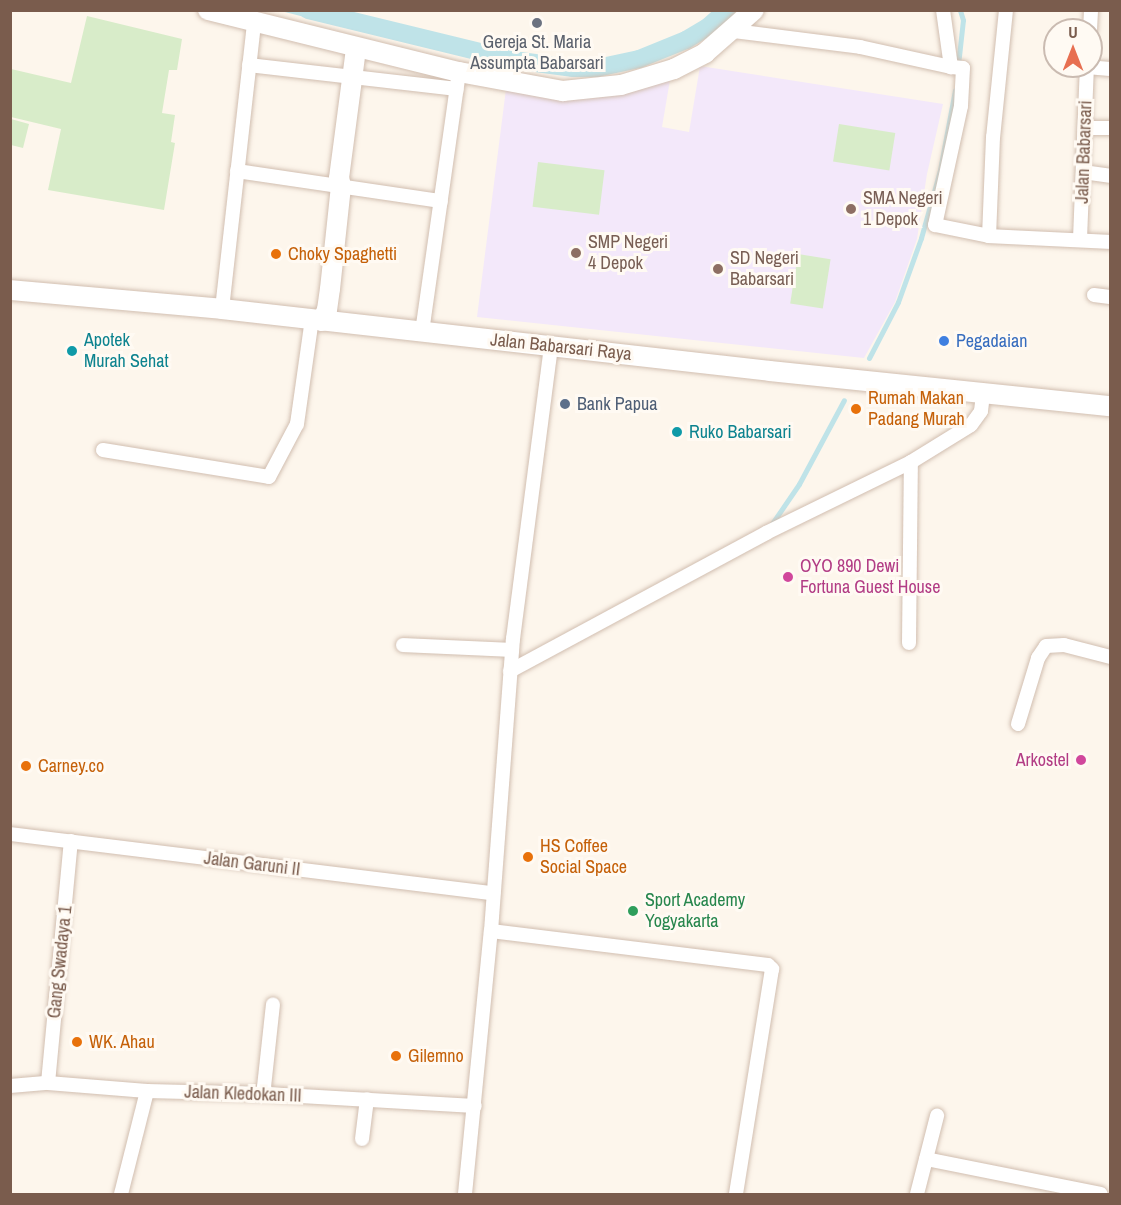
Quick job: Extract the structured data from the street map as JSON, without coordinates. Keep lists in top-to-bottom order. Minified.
{"streets":{"street":["Jalan Babarsari","Jalan Babarsari Raya","Jalan Garuni II","Gang Swadaya 1","Jalan Kledokan III"]},"crossings":[["Jalan Garuni II","Gang Swadaya 1"],["Gang Swadaya 1","Jalan Kledokan III"]],"places":["Gereja St. Maria Assumpta Babarsari","SMA Negeri 1 Depok","SMP Negeri 4 Depok","Choky Spaghetti","SD Negeri Babarsari","Pegadaian","Apotek Murah Sehat","Bank Papua","Rumah Makan Padang Murah","Ruko Babarsari","OYO 890 Dewi Fortuna Guest House","Arkostel","Carney.co","HS Coffee Social Space","Sport Academy Yogyakarta","WK. Ahau","Gilemno"],"north":"top"}
